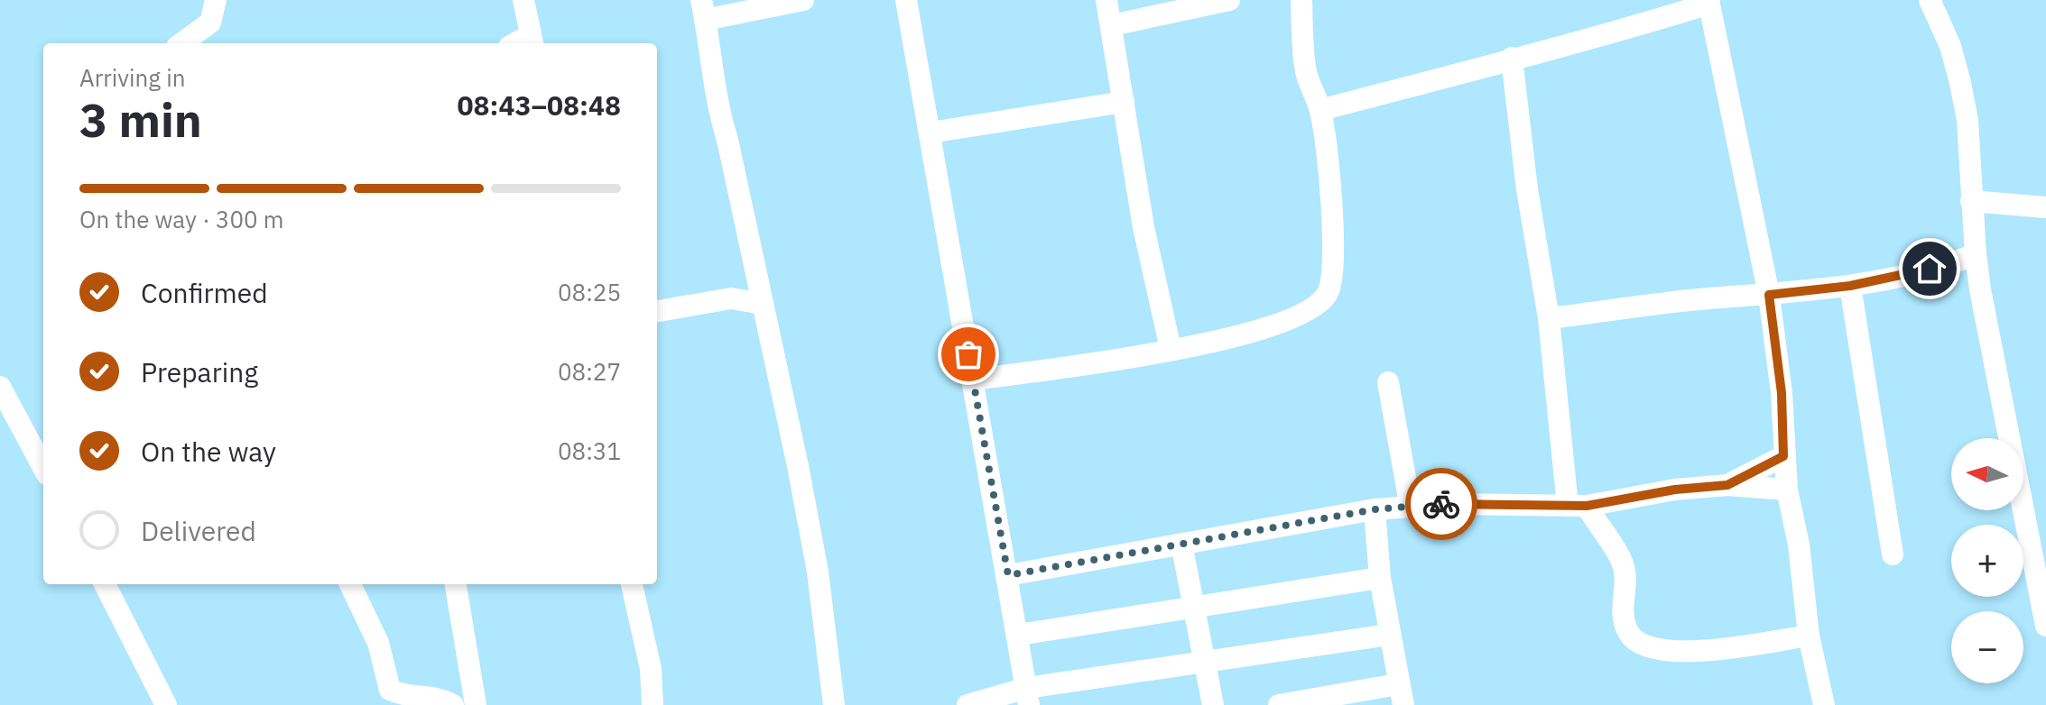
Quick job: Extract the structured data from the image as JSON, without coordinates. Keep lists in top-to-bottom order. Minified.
{"north":"left","page":{"heading":["3 min","Arriving in","08:43–08:48"],"bar":"On the way · 300 m","list":[["Confirmed","08:25"],["Preparing","08:27"],["On the way","08:31"],"Delivered"],"map_buttons":["+","−"]}}
